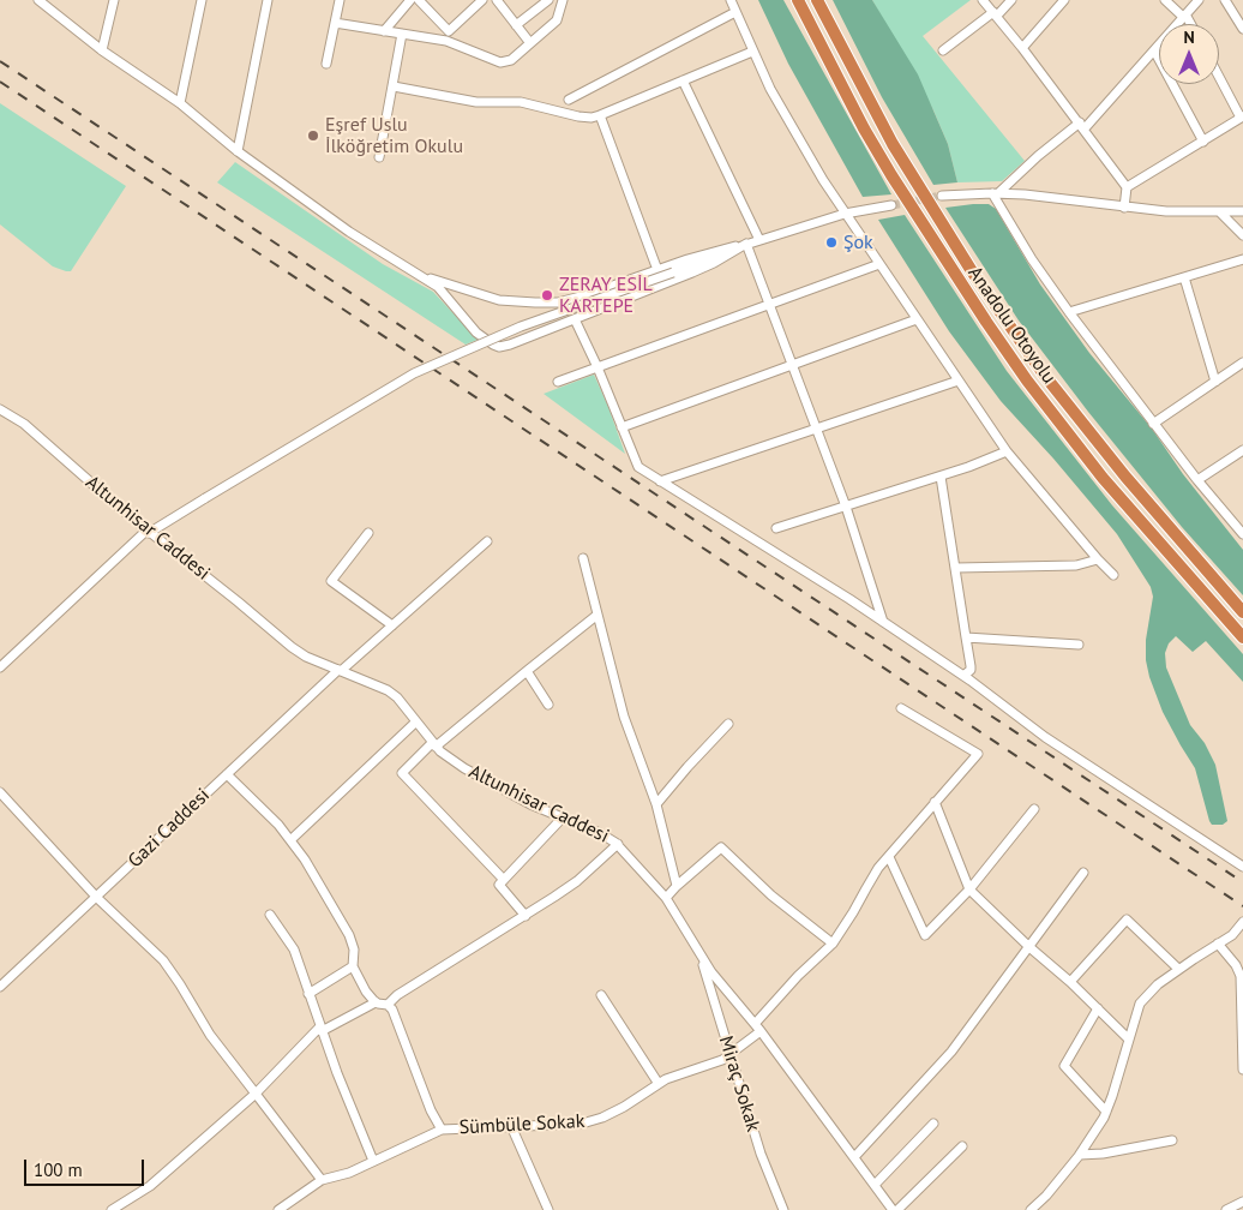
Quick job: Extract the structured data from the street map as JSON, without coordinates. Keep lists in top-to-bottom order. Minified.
{"streets":{"highway":["Anadolu Otoyolu"],"street":["Altunhisar Caddesi","Gazi Caddesi","Miraç Sokak","Sümbüle Sokak"]},"crossings":[["Altunhisar Caddesi","Gazi Caddesi"],["Altunhisar Caddesi","Miraç Sokak"],["Altunhisar Caddesi","Sümbüle Sokak"],["Miraç Sokak","Sümbüle Sokak"]],"places":["Eşref Uslu İlköğretim Okulu","Şok","ZERAY ESİL KARTEPE"],"scale_bar":"100 m","north":"top"}
